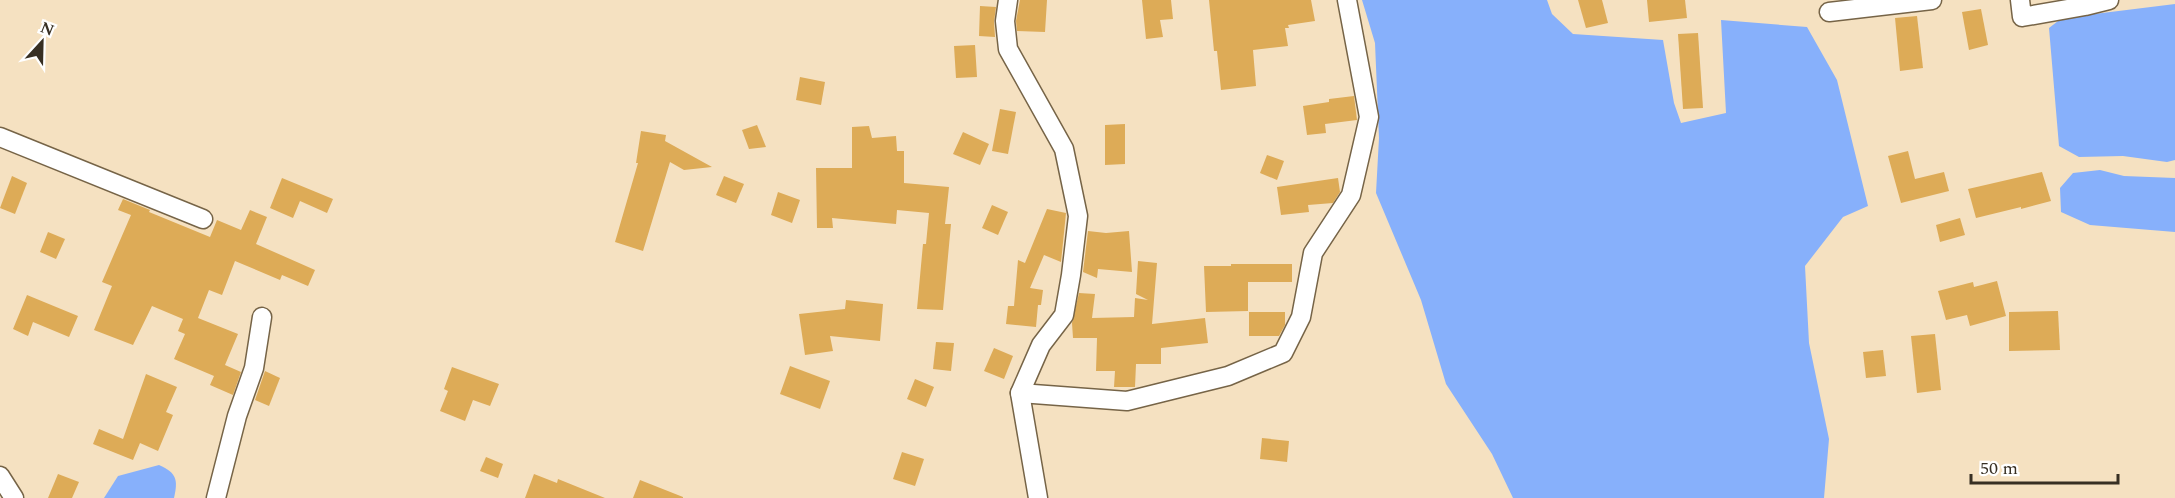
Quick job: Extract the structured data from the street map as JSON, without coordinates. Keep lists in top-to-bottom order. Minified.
{"scale_bar":"50 m","north":"top"}
